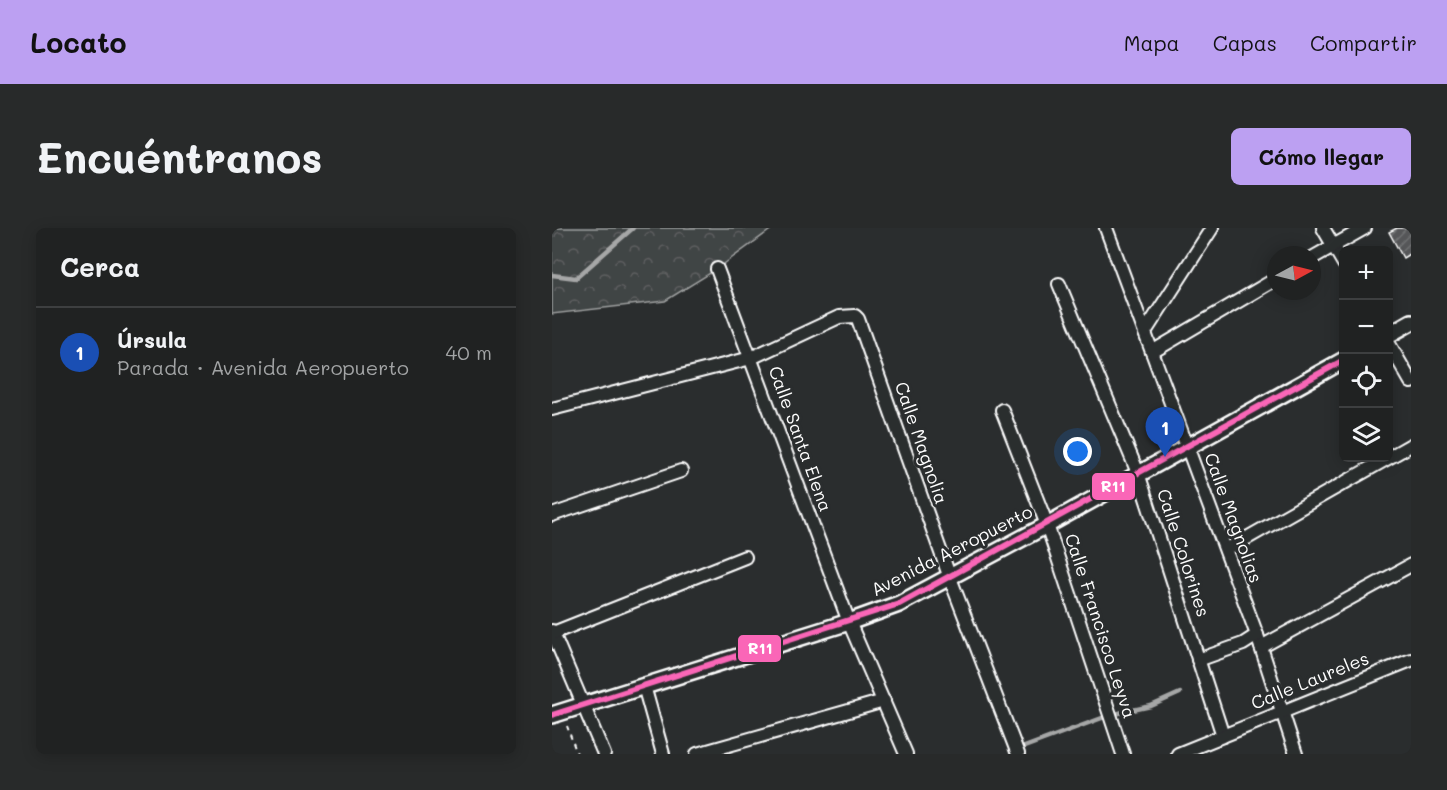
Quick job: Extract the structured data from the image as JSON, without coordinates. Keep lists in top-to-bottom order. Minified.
{"streets":{"street":["Calle Santa Elena","Calle Magnolia","Calle Magnolias","Avenida Aeropuerto","Calle Colorines","Calle Francisco Leyva","Calle Laureles"]},"crossings":[["Calle Santa Elena","Calle Magnolia"],["Calle Santa Elena","Avenida Aeropuerto"],["Calle Magnolia","Avenida Aeropuerto"],["Calle Magnolias","Avenida Aeropuerto"],["Calle Magnolias","Calle Laureles"],["Avenida Aeropuerto","Calle Colorines"],["Avenida Aeropuerto","Calle Francisco Leyva"],["Calle Colorines","Calle Laureles"]],"lines":["transit line R11"],"north":"right","page":{"header":"Locato","nav":["Mapa","Capas","Compartir"],"buttons":"Cómo llegar","title":"Encuéntranos","heading":"Cerca","map_buttons":["+","−"],"list":[{"mark":"1","name":"Úrsula","note":"Parada · Avenida Aeropuerto","value":"40 m"}],"pins":"1"}}
